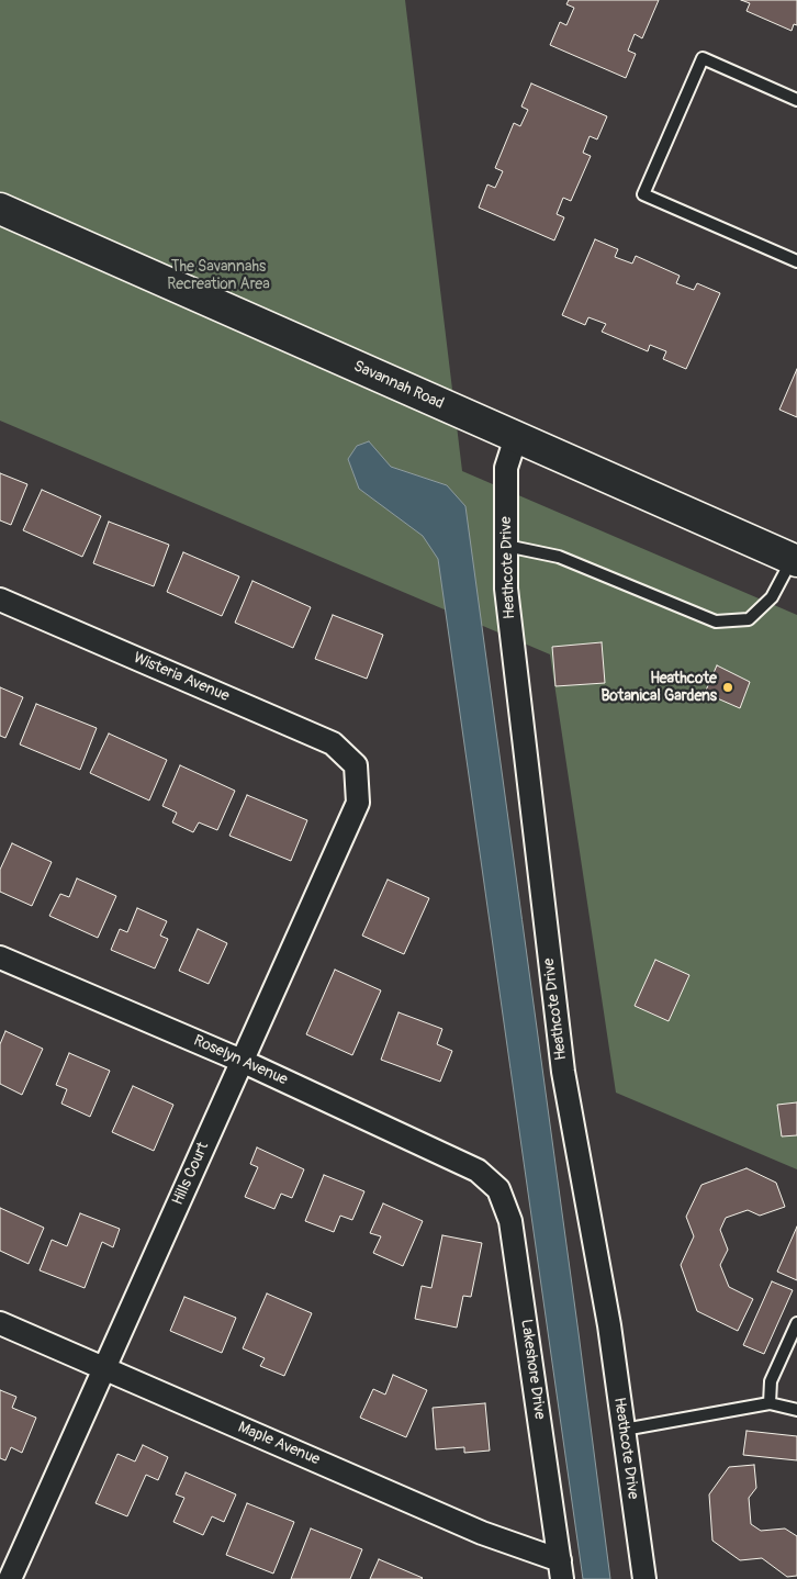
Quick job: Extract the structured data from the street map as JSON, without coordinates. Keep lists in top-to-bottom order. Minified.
{"streets":{"street":["Savannah Road","Heathcote Drive","Wisteria Avenue","Roselyn Avenue","Hills Court","Lakeshore Drive","Maple Avenue"]},"crossings":[["Savannah Road","Heathcote Drive"],["Wisteria Avenue","Hills Court"],["Roselyn Avenue","Hills Court"],["Roselyn Avenue","Lakeshore Drive"],["Hills Court","Maple Avenue"],["Lakeshore Drive","Maple Avenue"]],"parks":["The Savannahs Recreation Area"],"places":["Heathcote Botanical Gardens"]}
